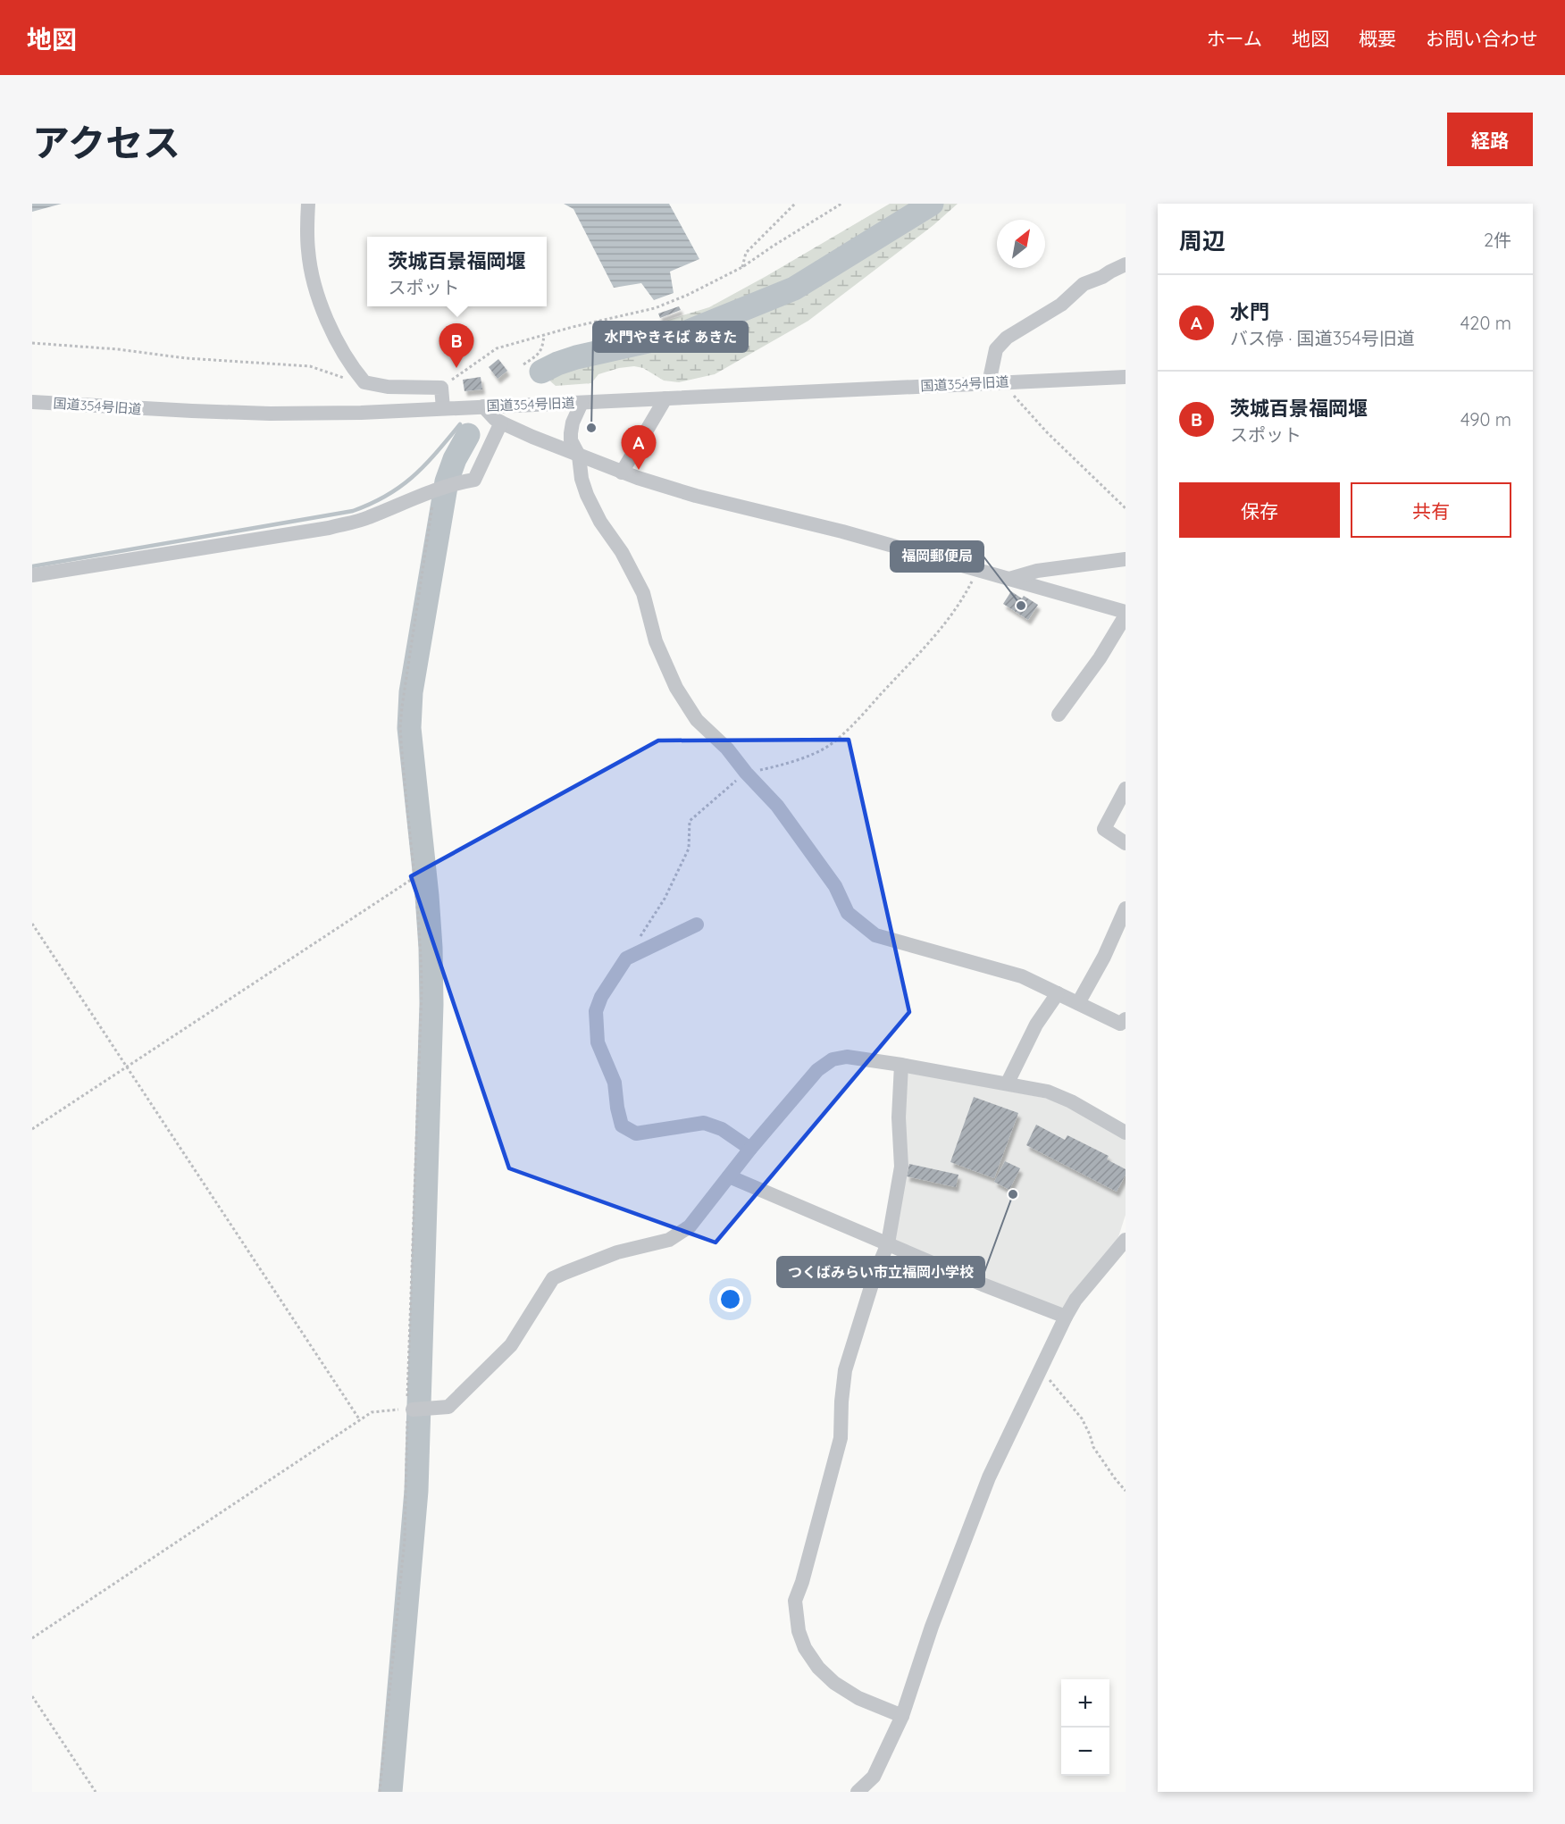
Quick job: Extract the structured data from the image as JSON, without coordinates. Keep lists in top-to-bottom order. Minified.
{"streets":{"street":["国道354号旧道"]},"places":["水門やきそば あきた","福岡郵便局","つくばみらい市立福岡小学校"],"north":"top right","page":{"header":"地図","nav":["ホーム","地図","概要","お問い合わせ"],"title":"アクセス","buttons":["経路",["保存","共有"]],"heading":["周辺","2件"],"popup":["茨城百景福岡堰","スポット"],"list":[{"mark":"A","name":"水門","note":"バス停 · 国道354号旧道","value":"420 m"},{"mark":"B","name":"茨城百景福岡堰","note":"スポット","value":"490 m"}],"pins":["B","A"],"map_buttons":["+","−"]}}
